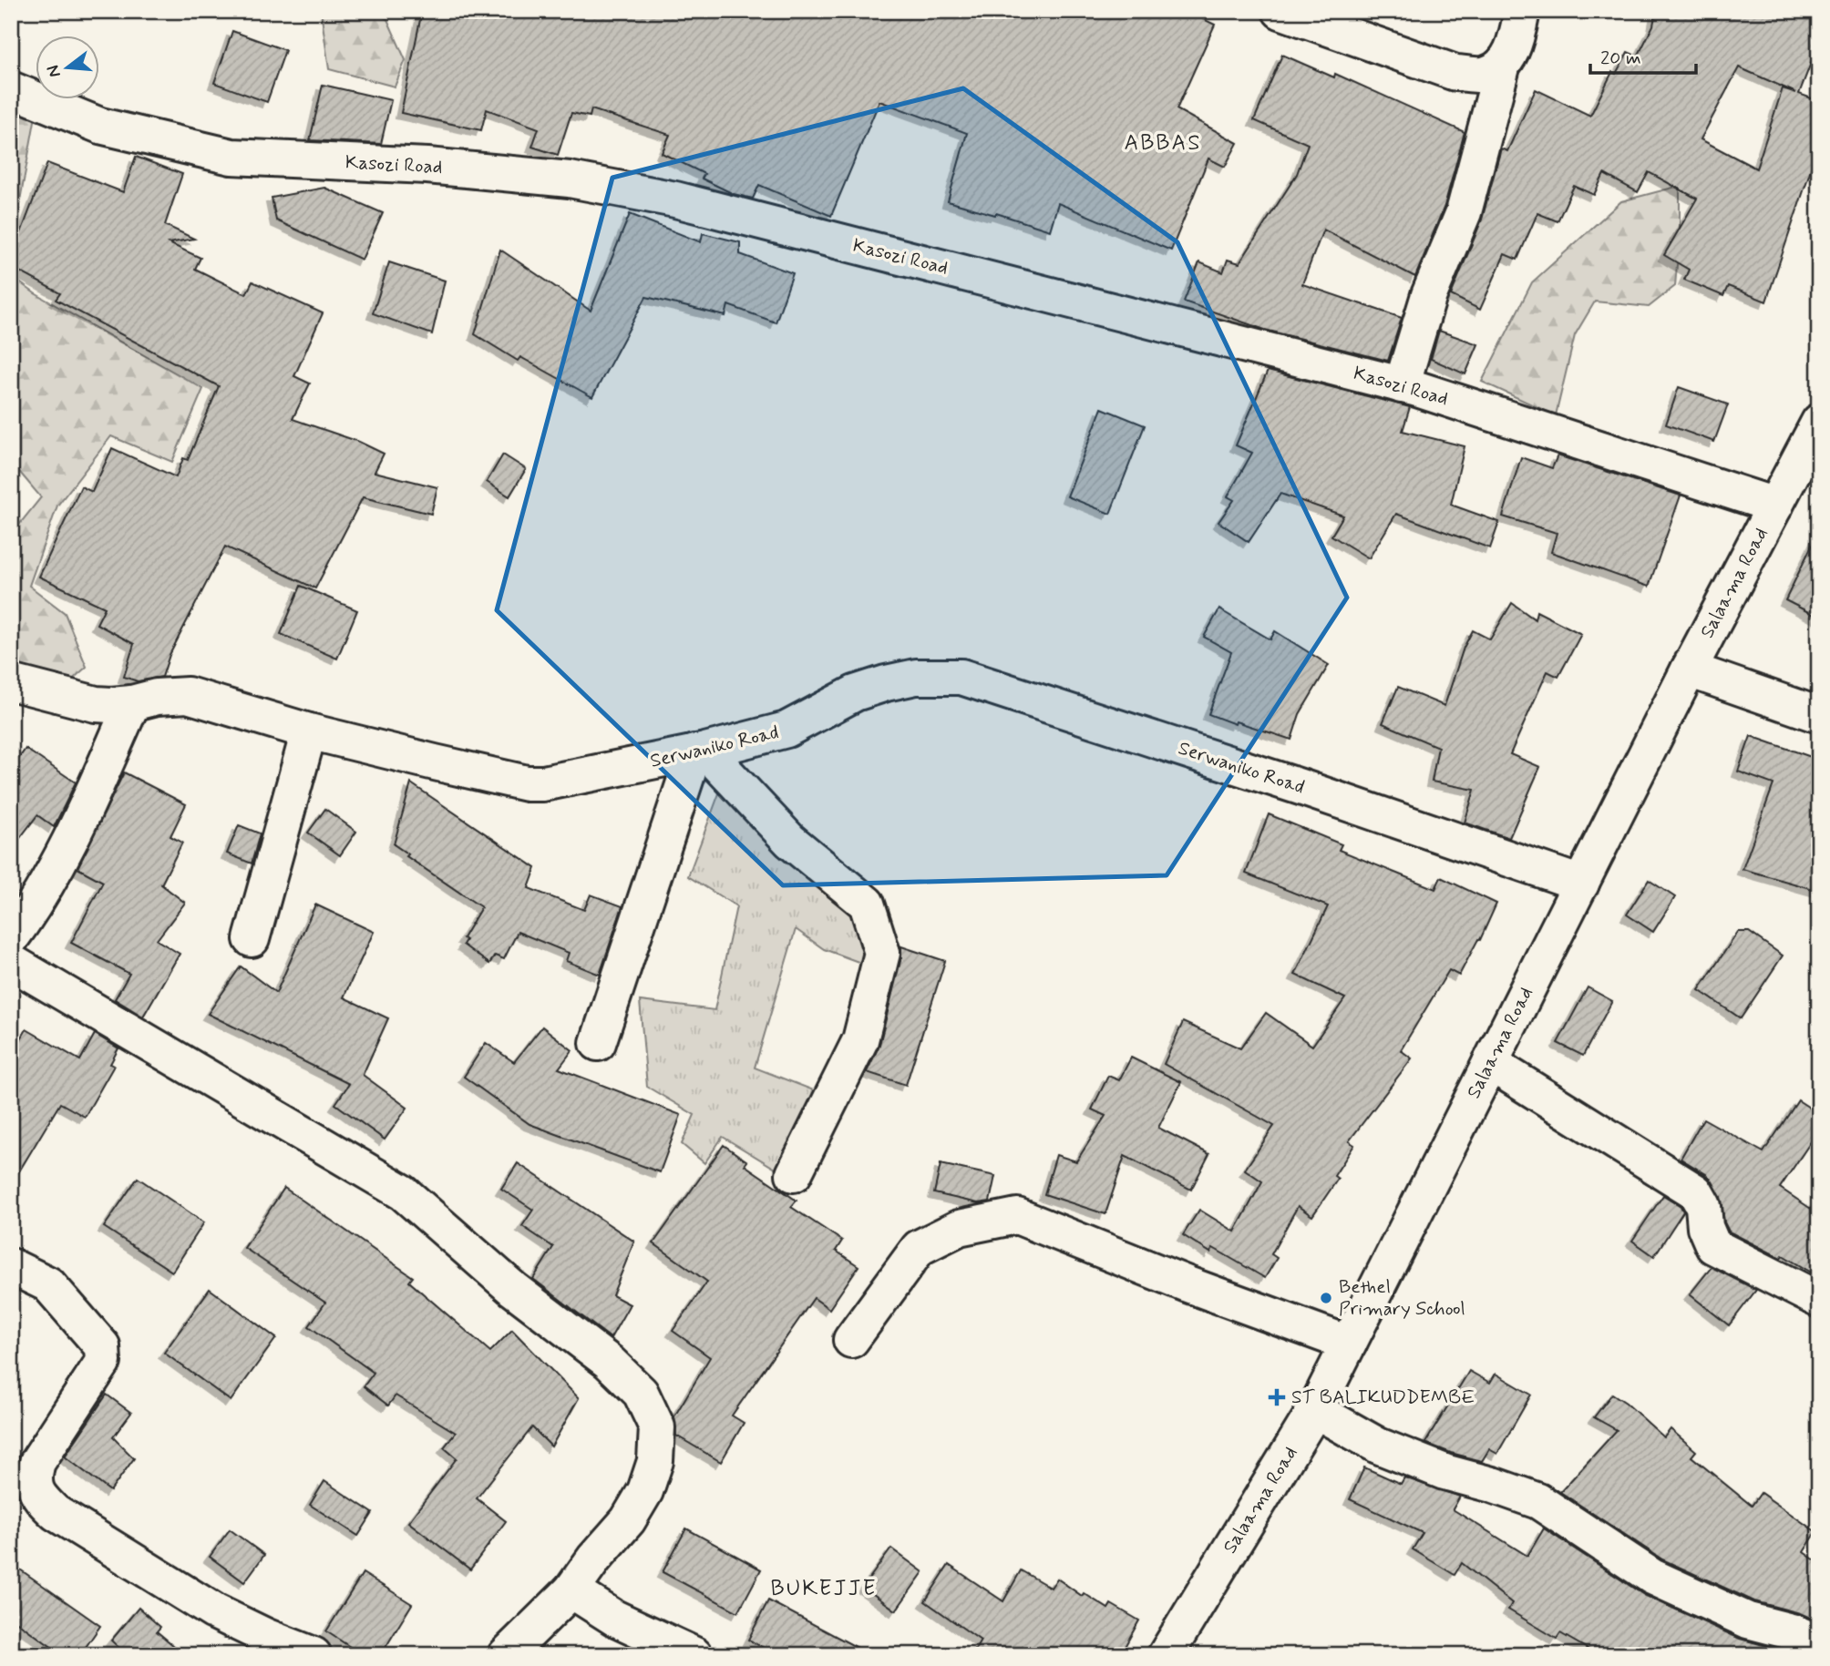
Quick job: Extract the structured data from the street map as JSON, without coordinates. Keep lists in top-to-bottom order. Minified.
{"streets":{"street":["Kasozi Road","Salaama Road","Serwaniko Road"]},"crossings":[["Kasozi Road","Salaama Road"],["Salaama Road","Serwaniko Road"]],"districts":["ABBAS","BUKEJJE"],"places":{"other":["Bethel Primary School"],"health":["ST BALIKUDDEMBE"]},"scale_bar":"20 m","north":"left"}
